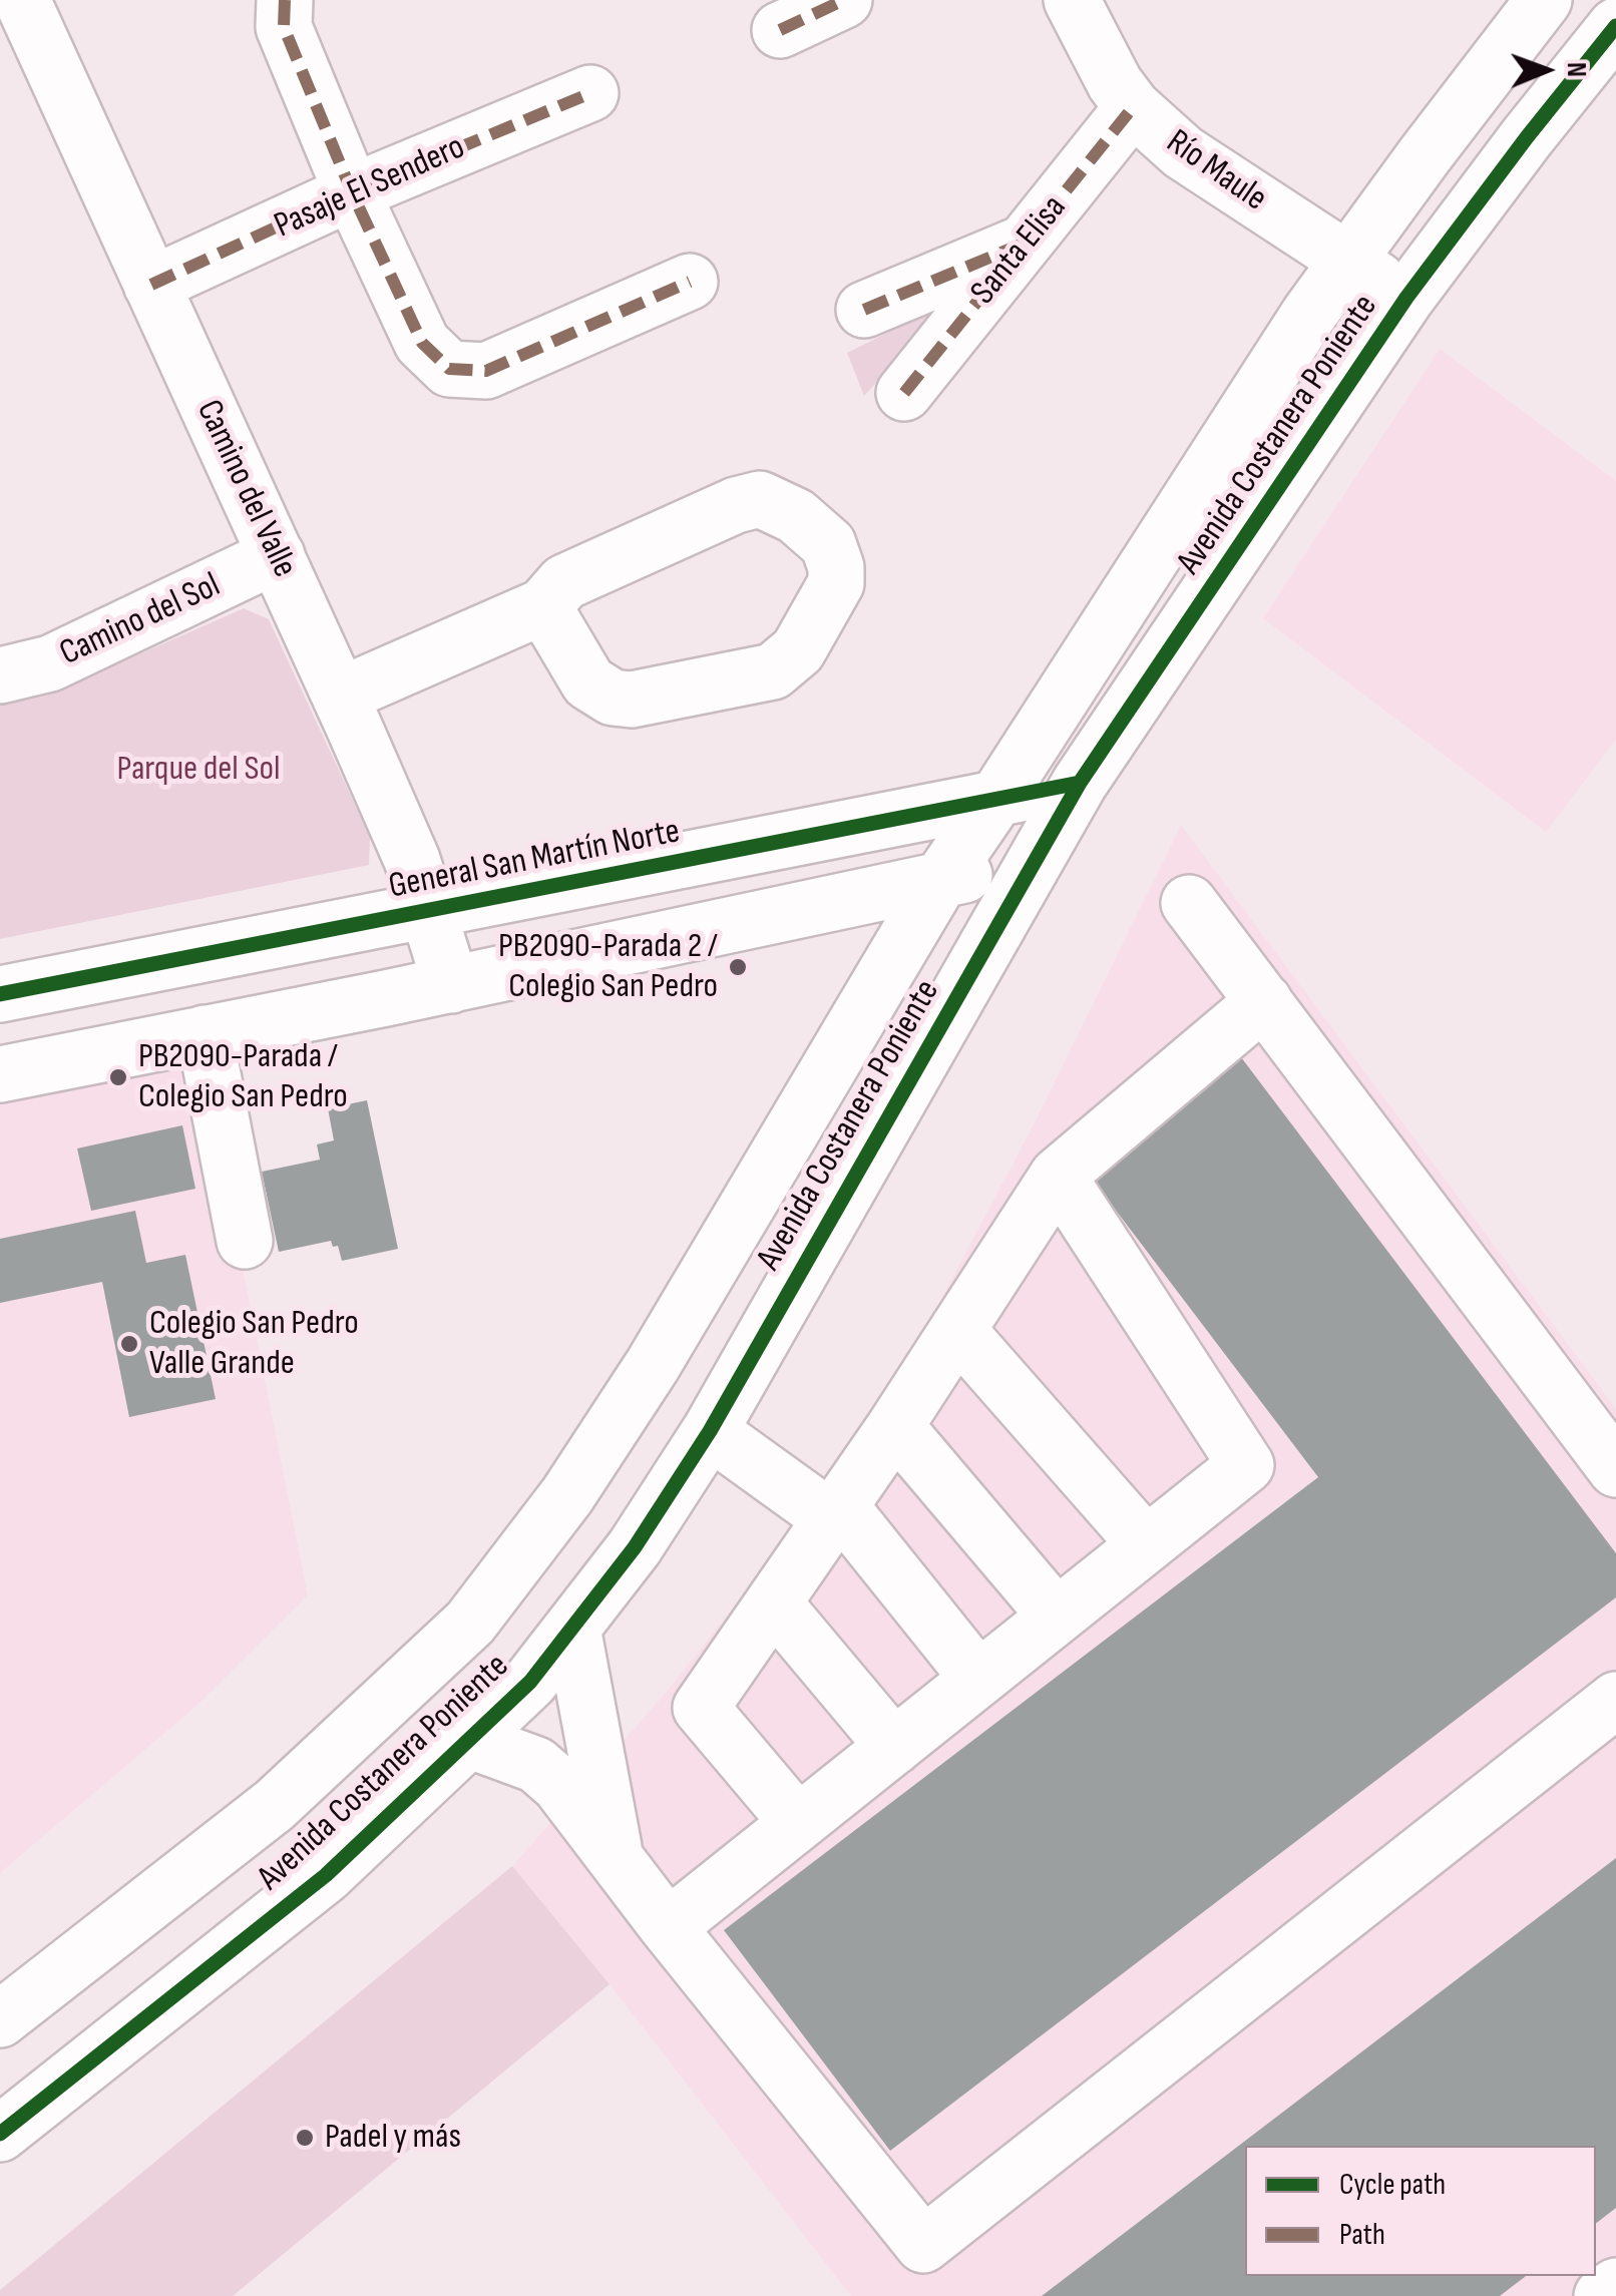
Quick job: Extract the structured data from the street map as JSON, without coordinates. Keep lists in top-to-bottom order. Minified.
{"streets":{"street":["Río Maule","Pasaje El Sendero","Santa Elisa","Avenida Costanera Poniente","Camino del Valle","Camino del Sol","General San Martín Norte"]},"crossings":[["Río Maule","Santa Elisa"],["Río Maule","Avenida Costanera Poniente"],["Pasaje El Sendero","Camino del Valle"],["Avenida Costanera Poniente","General San Martín Norte"],["Camino del Valle","Camino del Sol"],["Camino del Valle","General San Martín Norte"]],"parks":["Parque del Sol"],"places":["PB2090-Parada 2 / Colegio San Pedro","PB2090-Parada / Colegio San Pedro","Colegio San Pedro Valle Grande","Padel y más"],"legend":["Cycle path","Path"],"north":"right"}
